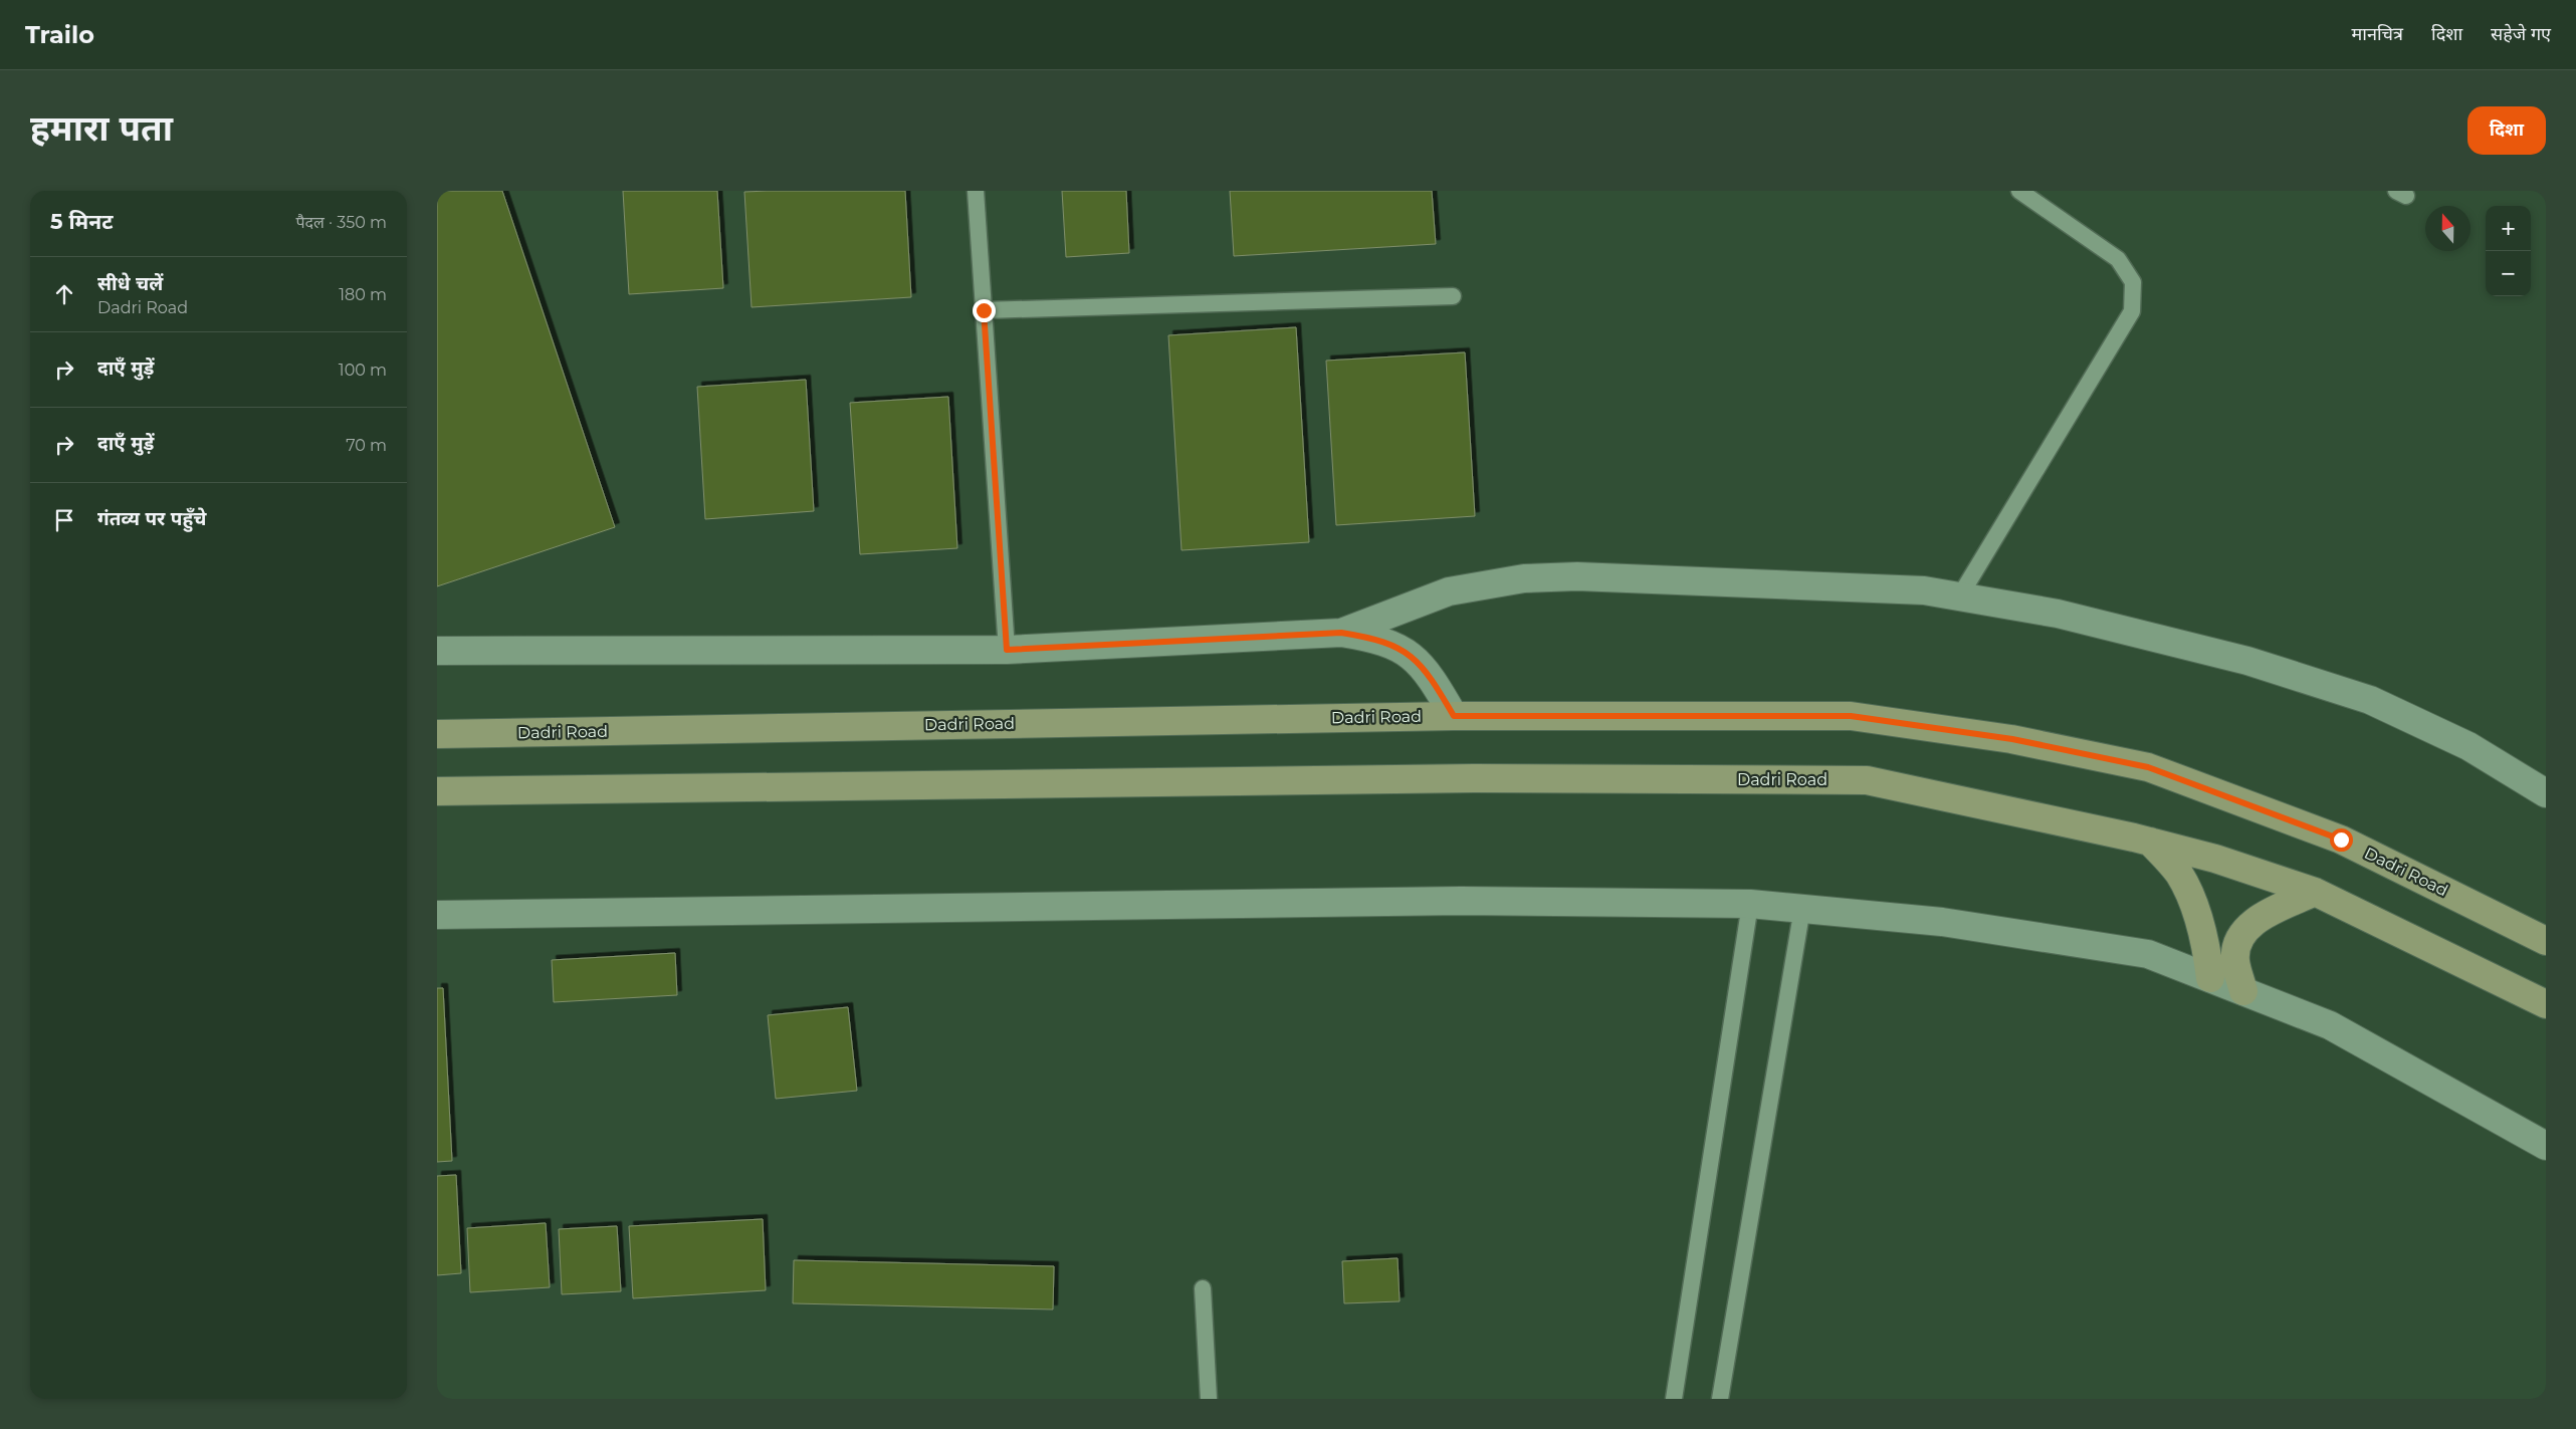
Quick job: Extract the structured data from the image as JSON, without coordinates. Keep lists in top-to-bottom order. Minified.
{"streets":{"main road":["Dadri Road"]},"north":"top","page":{"header":"Trailo","nav":["मानचित्र","दिशा","सहेजे गए"],"title":"हमारा पता","buttons":"दिशा","heading":["5 मिनट","पैदल · 350 m"],"map_buttons":["+","−"],"list":[["सीधे चलें","Dadri Road","180 m"],["दाएँ मुड़ें","100 m"],["दाएँ मुड़ें","70 m"],"गंतव्य पर पहुँचे"]}}
